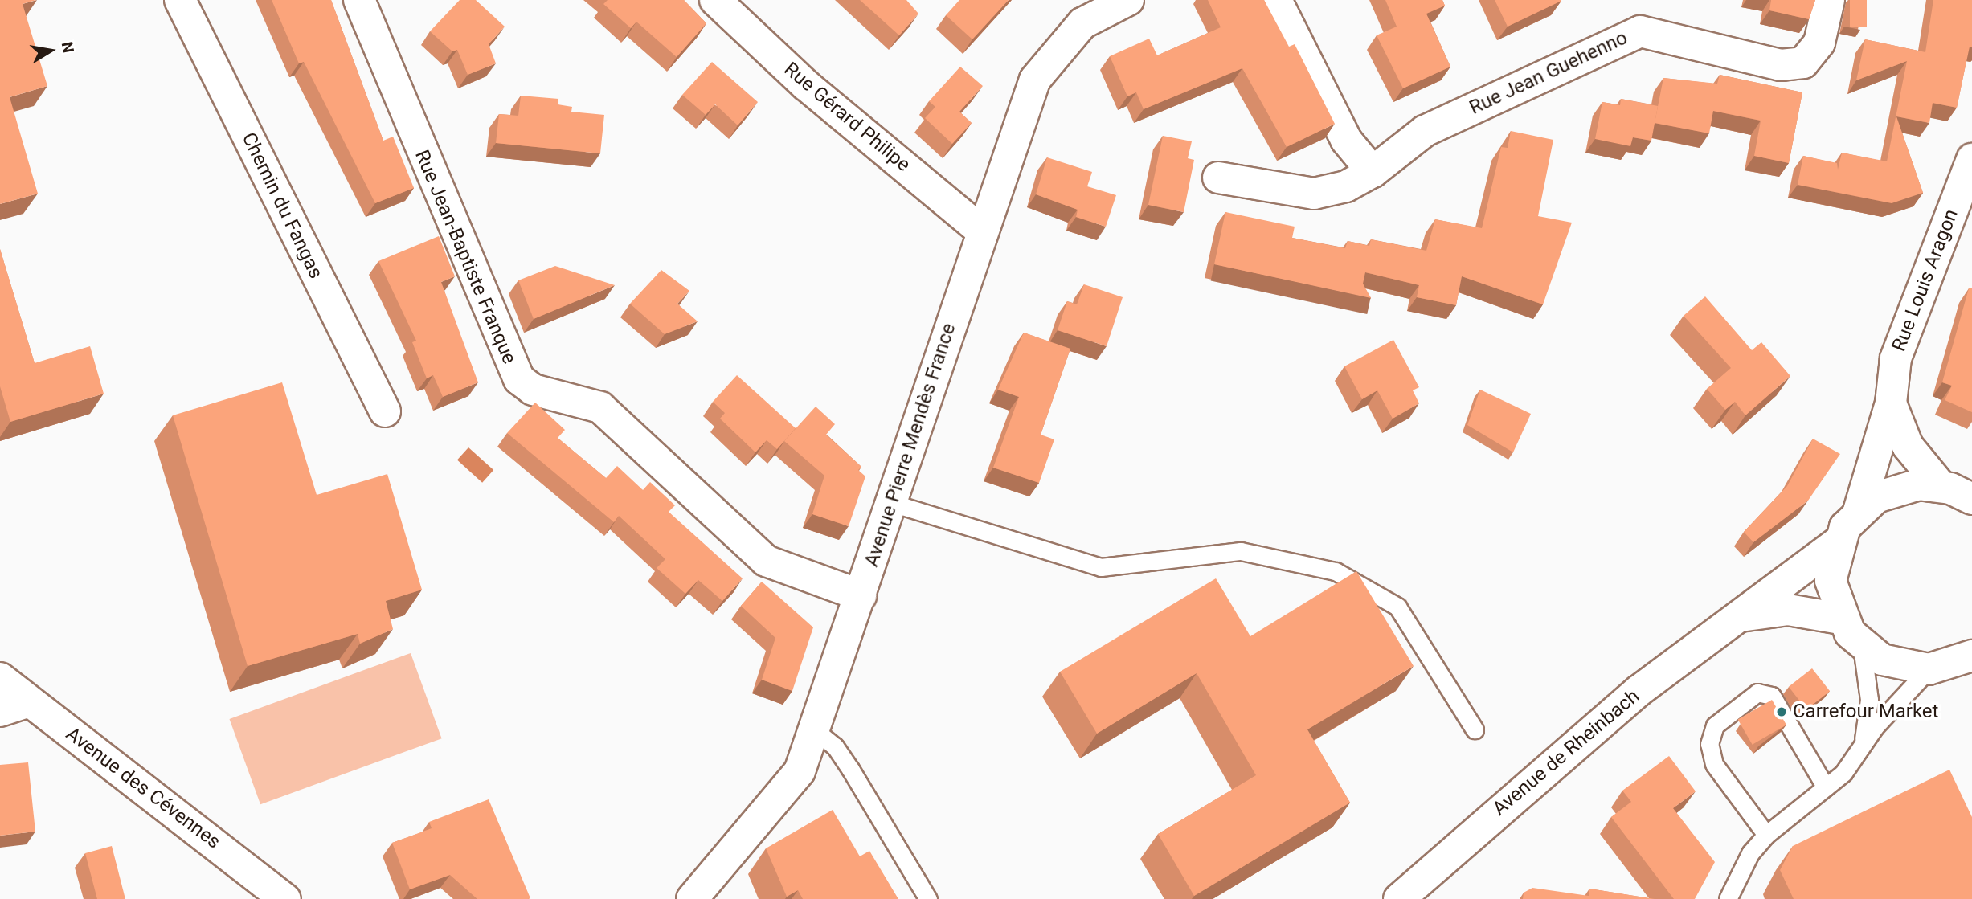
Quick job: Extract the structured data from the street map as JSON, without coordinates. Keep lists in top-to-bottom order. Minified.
{"streets":{"street":["Rue Jean Guehenno","Rue Gérard Philipe","Chemin du Fangas","Rue Jean-Baptiste Franque","Rue Louis Aragon","Avenue Pierre Mendès France","Avenue de Rheinbach","Avenue des Cévennes"]},"crossings":[["Rue Gérard Philipe","Avenue Pierre Mendès France"],["Rue Jean-Baptiste Franque","Avenue Pierre Mendès France"]],"places":["Carrefour Market"],"north":"right"}
